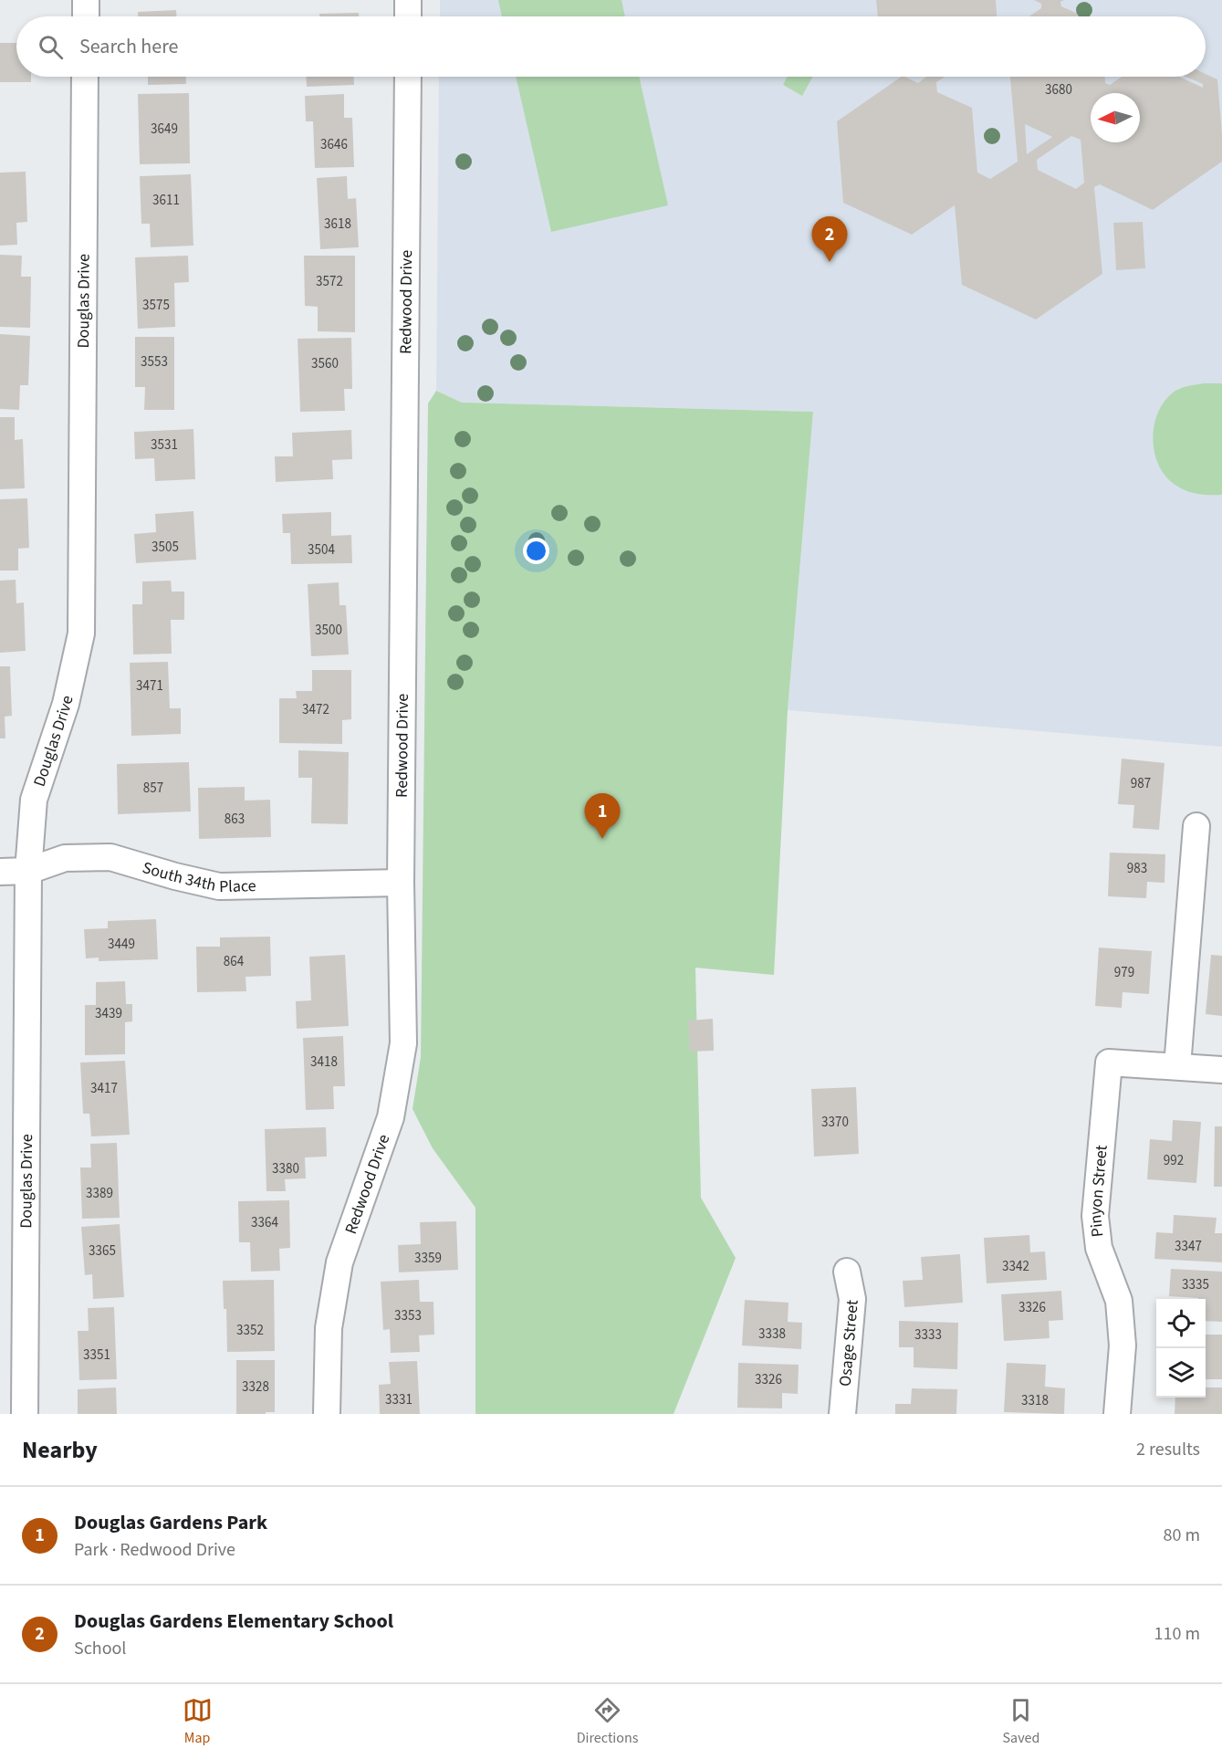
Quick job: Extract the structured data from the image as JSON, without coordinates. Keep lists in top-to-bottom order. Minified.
{"streets":{"street":["Douglas Drive","Redwood Drive","South 34th Place","Pinyon Street","Osage Street"]},"crossings":[["Douglas Drive","South 34th Place"],["Redwood Drive","South 34th Place"]],"house_numbers":["3680","3649","3646","3611","3618","3572","3575","3553","3560","3531","3505","3504","3500","3471","3472","987","857","863","983","3449","864","979","3439","3418","3417","3370","992","3380","3389","3364","3347","3365","3359","3342","3335","3326","3353","3352","3338","3333","3351","3326","3328","3331","3318"],"north":"left","page":{"search":"Search here","pins":["2","1"],"heading":["Nearby","2 results"],"list":[{"mark":"1","name":"Douglas Gardens Park","note":"Park · Redwood Drive","value":"80 m"},{"mark":"2","name":"Douglas Gardens Elementary School","note":"School","value":"110 m"}],"nav":["Map","Directions","Saved"]}}
